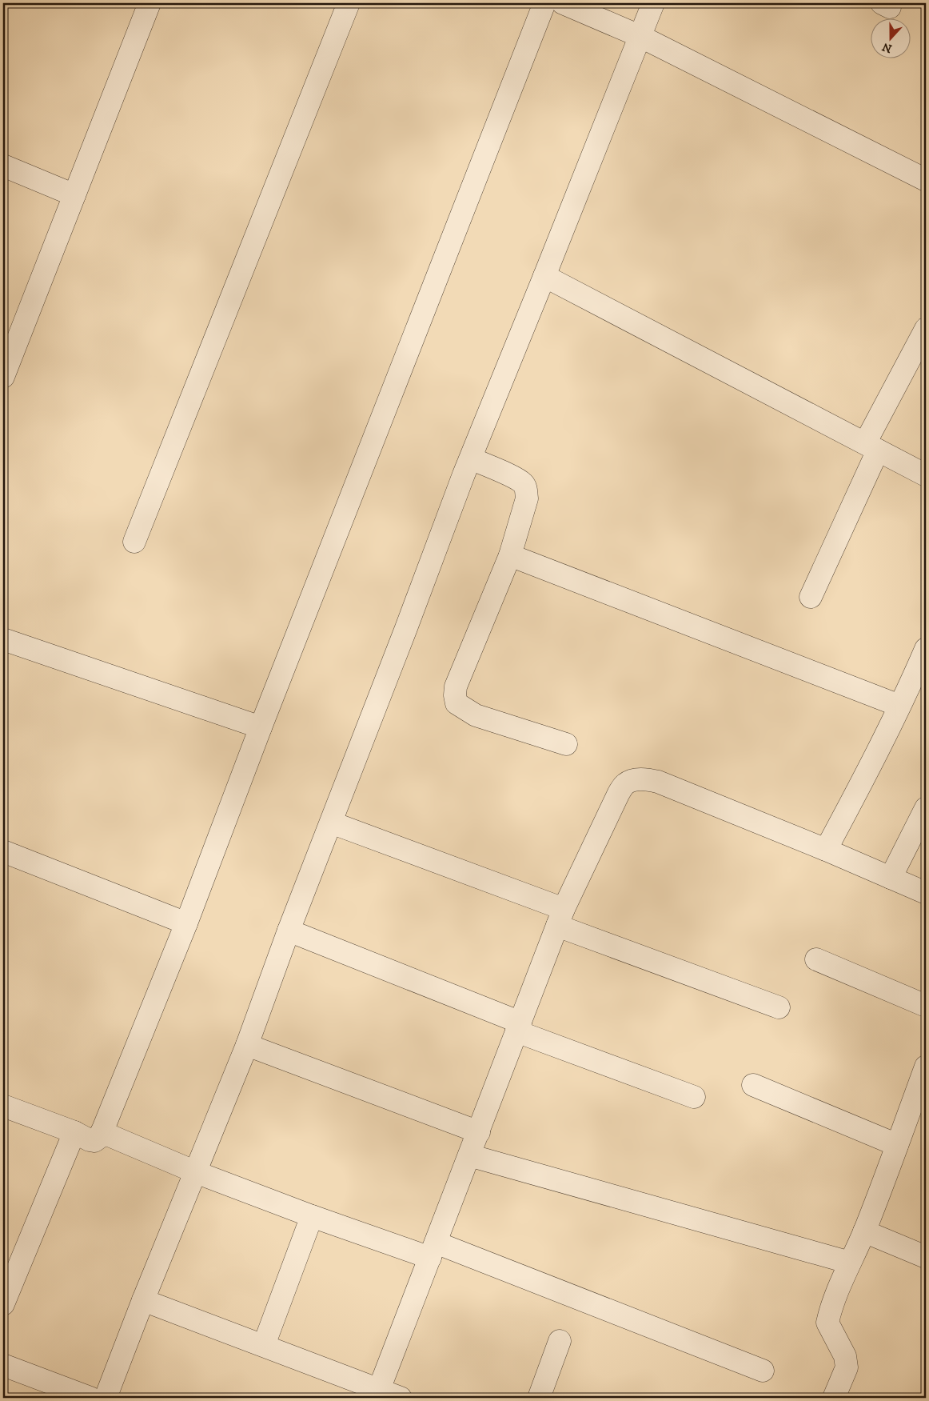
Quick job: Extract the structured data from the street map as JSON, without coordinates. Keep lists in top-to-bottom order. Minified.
{"north":"bottom"}
